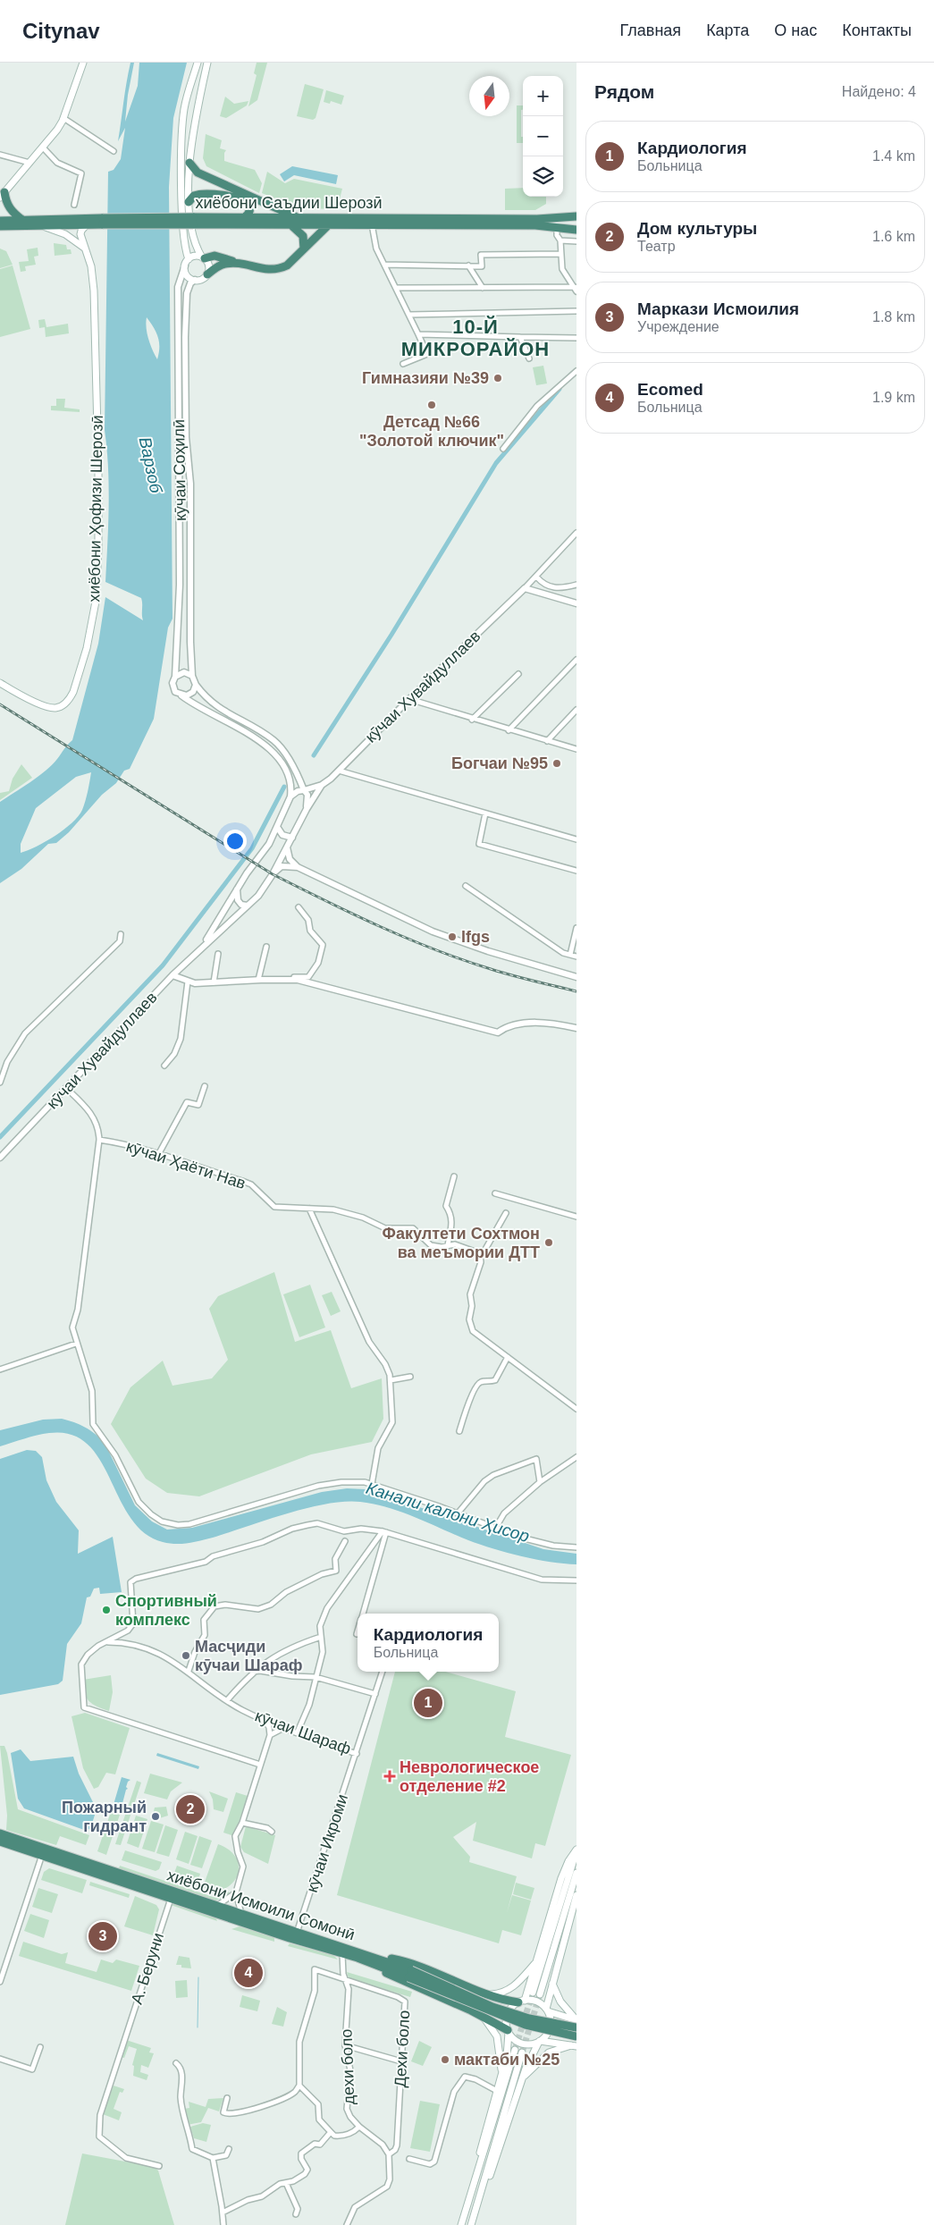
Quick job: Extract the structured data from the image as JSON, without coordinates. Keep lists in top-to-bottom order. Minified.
{"streets":{"highway":["хиёбони Саъдии Шерозӣ","хиёбони Исмоили Сомонӣ"],"main road":["хиёбони Ҳофизи Шерозӣ"],"street":["кӯчаи Соҳилӣ","кӯчаи Хувайдуллаев","кӯчаи Ҳаёти Нав","кӯчаи Шараф","кӯчаи Икроми","А. Беруни","Дехи боло","дехи боло"]},"crossings":[["кӯчаи Соҳилӣ","кӯчаи Хувайдуллаев"],["кӯчаи Шараф","кӯчаи Икроми"],["кӯчаи Икроми","хиёбони Исмоили Сомонӣ"],["хиёбони Исмоили Сомонӣ","А. Беруни"],["хиёбони Исмоили Сомонӣ","дехи боло"],["Дехи боло","дехи боло"]],"districts":["10-Й МИКРОРАЙОН"],"water":["Варзоб","Канали калони Ҳисор"],"places":{"other":["Гимназияи №39","Детсад №66 \"Золотой ключик\"","Богчаи №95","lfgs","Факултети Сохтмон ва меъмории ДТТ","Спортивный комплекс","Масҷиди кӯчаи Шараф","Пожарный гидрант","мактаби №25"],"health":["Неврологическое отделение #2"]},"north":"bottom","page":{"header":"Citynav","nav":["Главная","Карта","О нас","Контакты"],"heading":["Рядом","Найдено: 4"],"map_buttons":["+","−"],"list":[{"mark":"1","name":"Кардиология","note":"Больница","value":"1.4 km"},{"mark":"2","name":"Дом культуры","note":"Театр","value":"1.6 km"},{"mark":"3","name":"Маркази Исмоилия","note":"Учреждение","value":"1.8 km"},{"mark":"4","name":"Ecomed","note":"Больница","value":"1.9 km"}],"popup":["Кардиология","Больница"],"pins":["1","2","3","4"]}}
